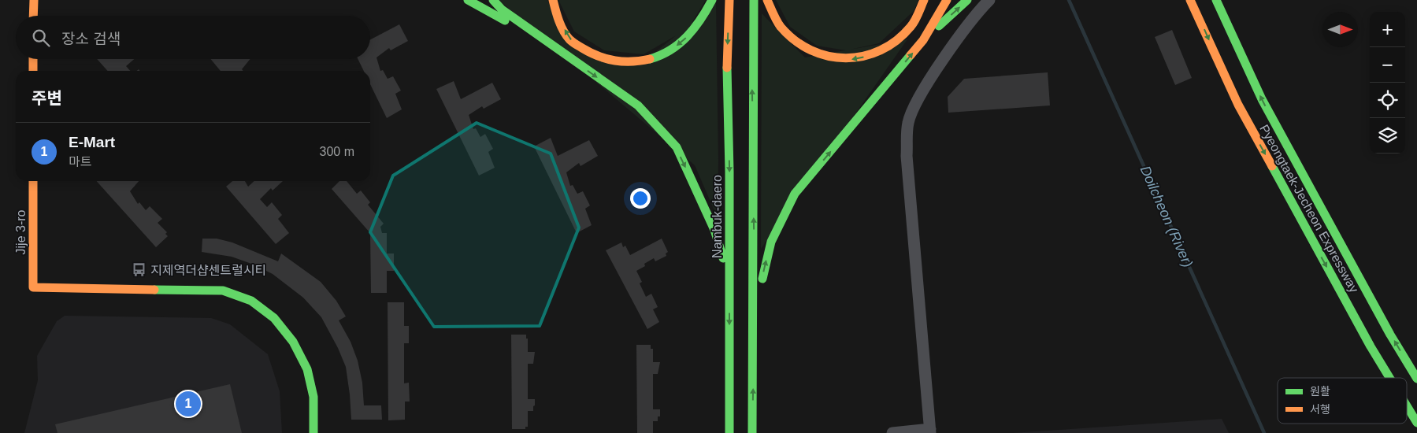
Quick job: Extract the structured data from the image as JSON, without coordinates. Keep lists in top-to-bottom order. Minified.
{"streets":{"main road":["Pyeongtaek-Jecheon Expressway","Nambuk-daero","Jije 3-ro"]},"water":["Doilcheon (River)"],"places":{"bus stop":["지제역더샵센트럴시티"]},"legend":["원활","서행"],"north":"right","page":{"map_buttons":["+","−"],"search":"장소 검색","heading":"주변","list":[{"mark":"1","name":"E-Mart","note":"마트","value":"300 m"}],"pins":"1"}}
